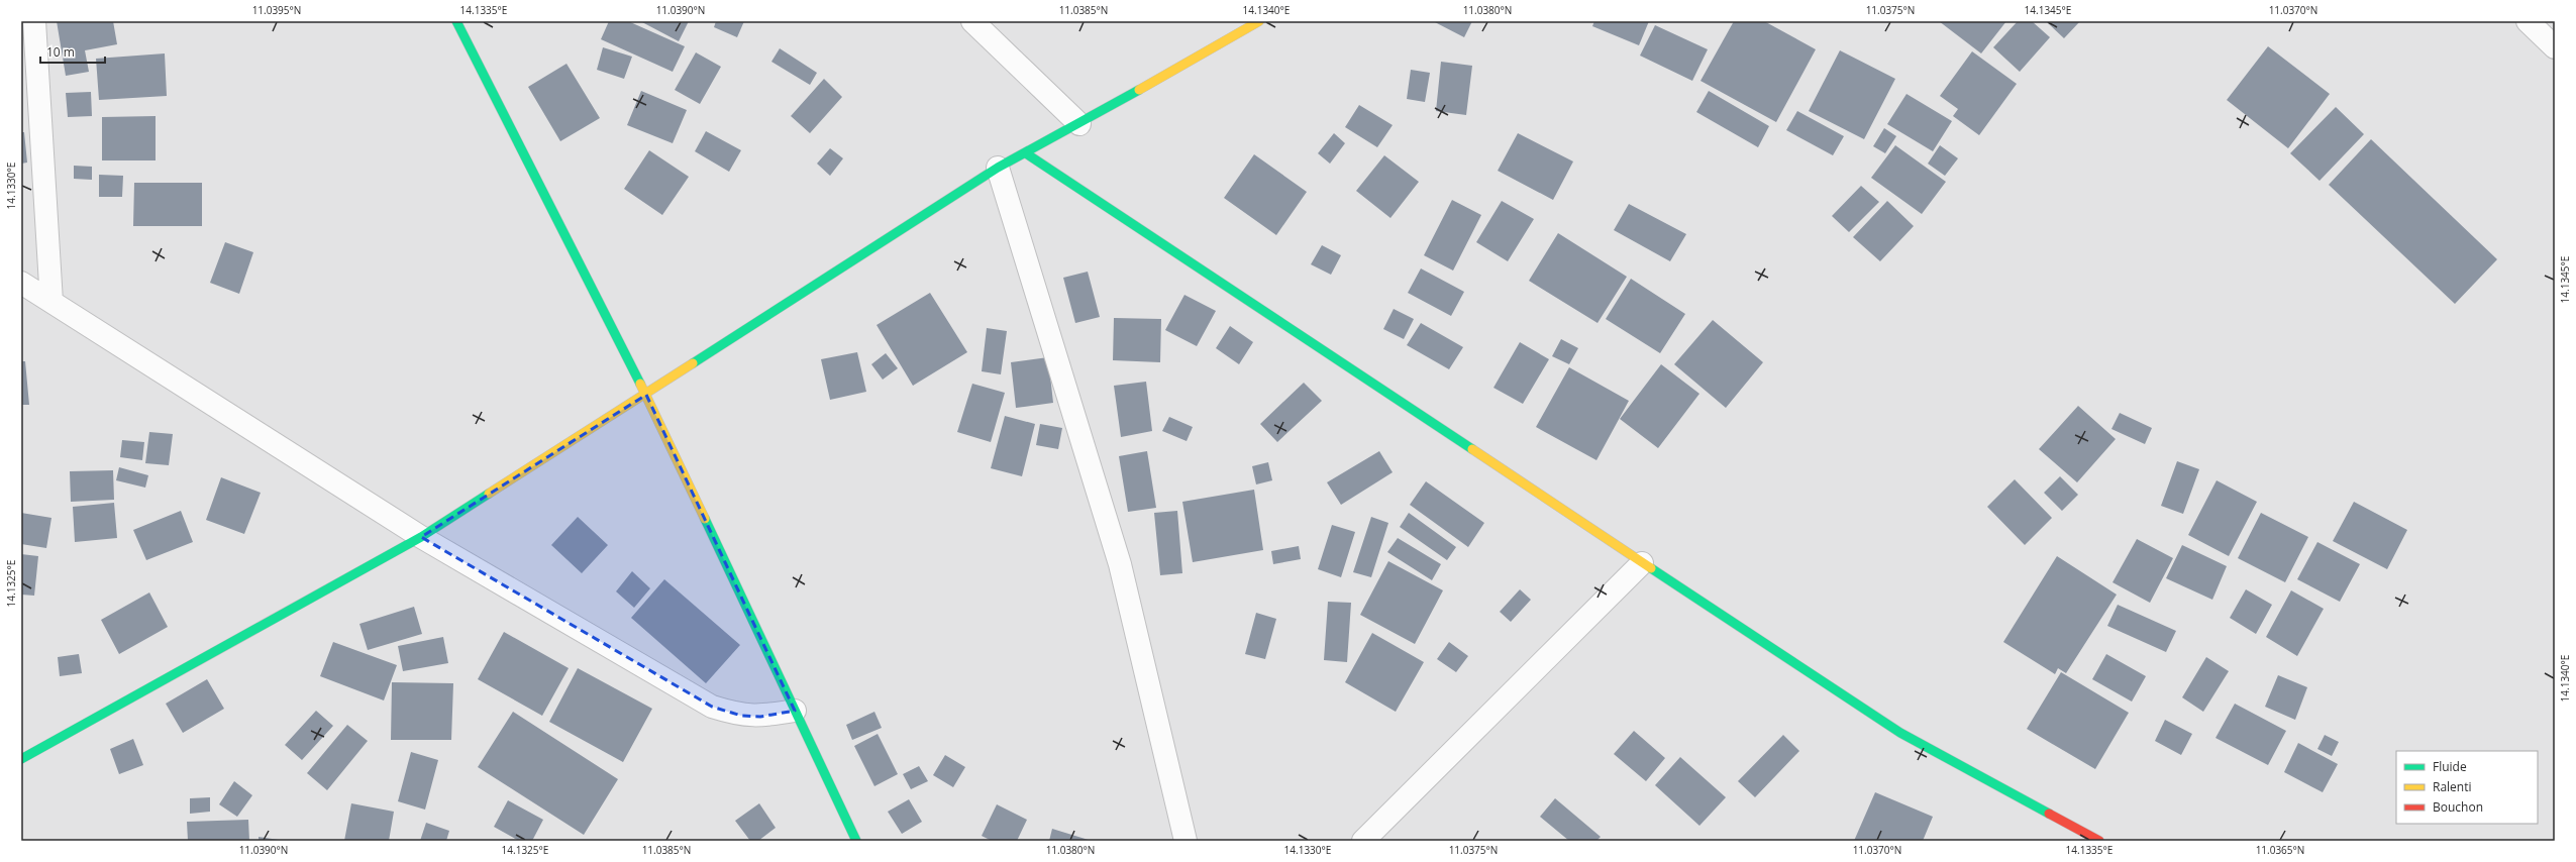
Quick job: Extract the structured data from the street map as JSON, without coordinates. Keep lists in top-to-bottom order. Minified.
{"legend":["Fluide","Ralenti","Bouchon"],"scale_bar":"10 m","coordinates":["11.0395°N","14.1335°E","11.0390°N","11.0385°N","14.1340°E","11.0380°N","11.0375°N","14.1345°E","11.0370°N","14.1330°E","14.1325°E","11.0365°N"]}
